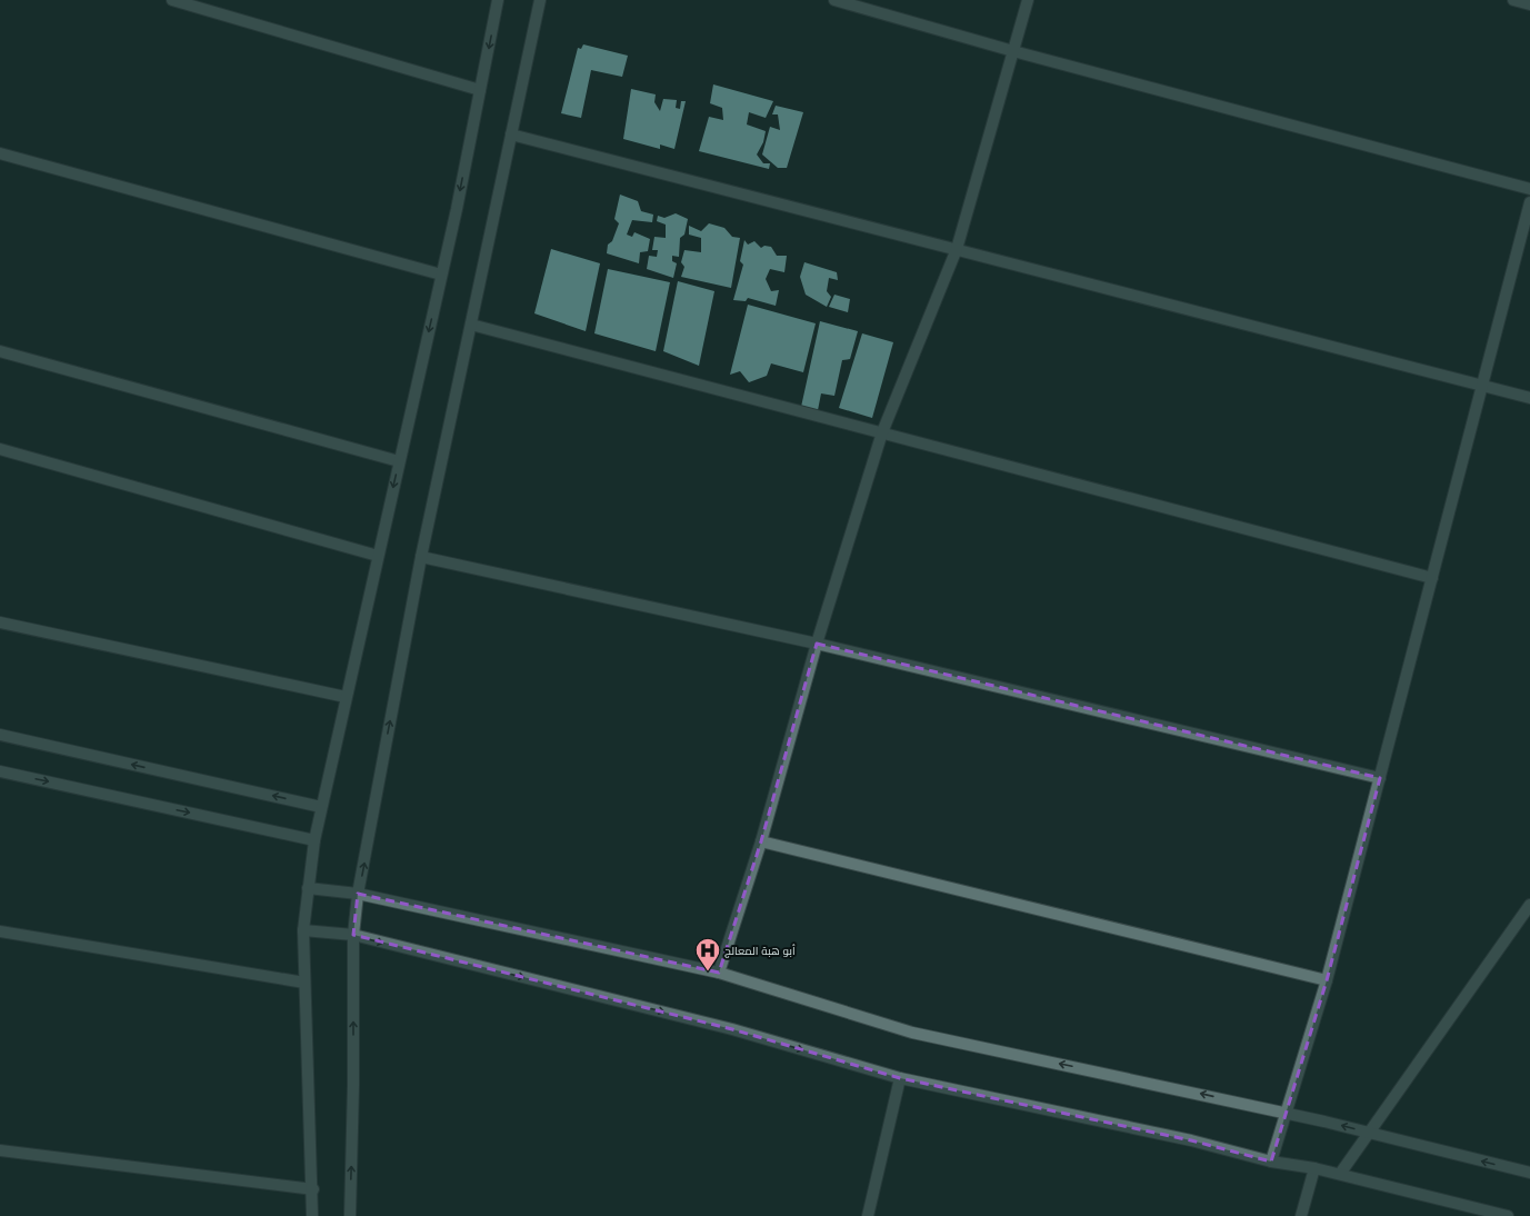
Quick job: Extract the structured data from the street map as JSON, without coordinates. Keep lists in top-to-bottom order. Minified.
{"places":{"hospital":["أبو هبة المعالج"]}}
